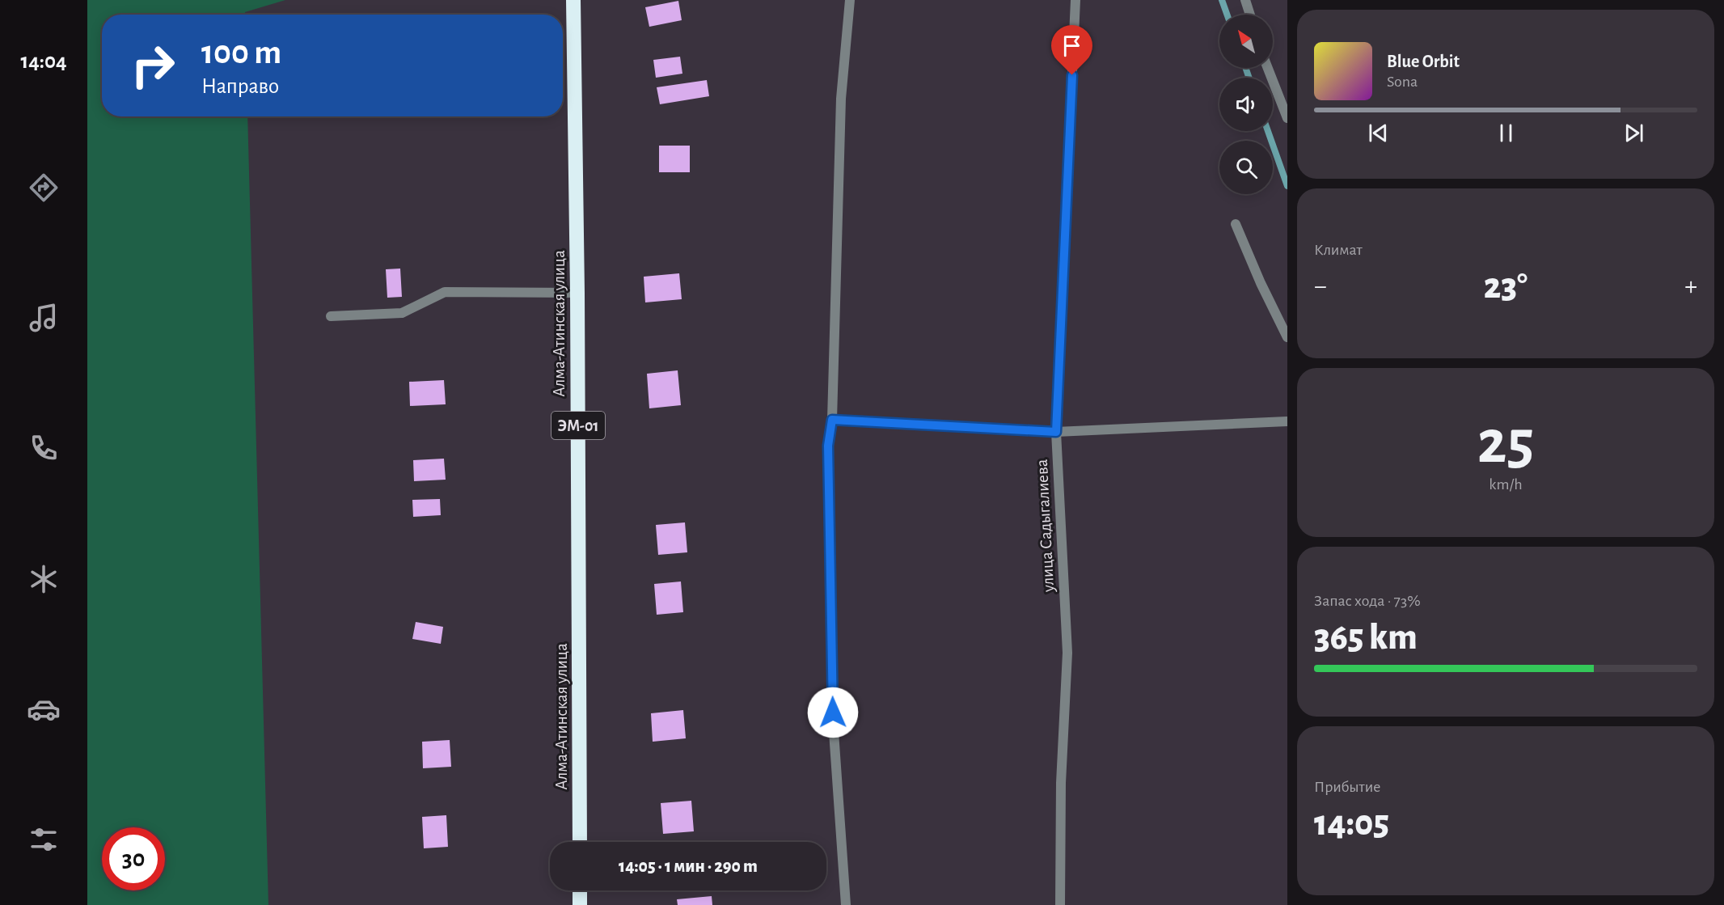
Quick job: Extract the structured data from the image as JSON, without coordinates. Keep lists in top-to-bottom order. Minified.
{"streets":{"highway":["Алма-Атинская улица","ЭМ-01"],"street":["улица Садыгалиева"]},"north":"top left","page":{"tabs":"14:04","turn":["100 m","Направо"],"song":["Blue Orbit","Sona"],"tile":["Климат",["25","km/h"],["Запас хода · 73%","365 km"],["Прибытие","14:05"]],"heat":["−","23°","+"],"limit":"30","trip":"14:05 · 1 мин · 290 m"}}
